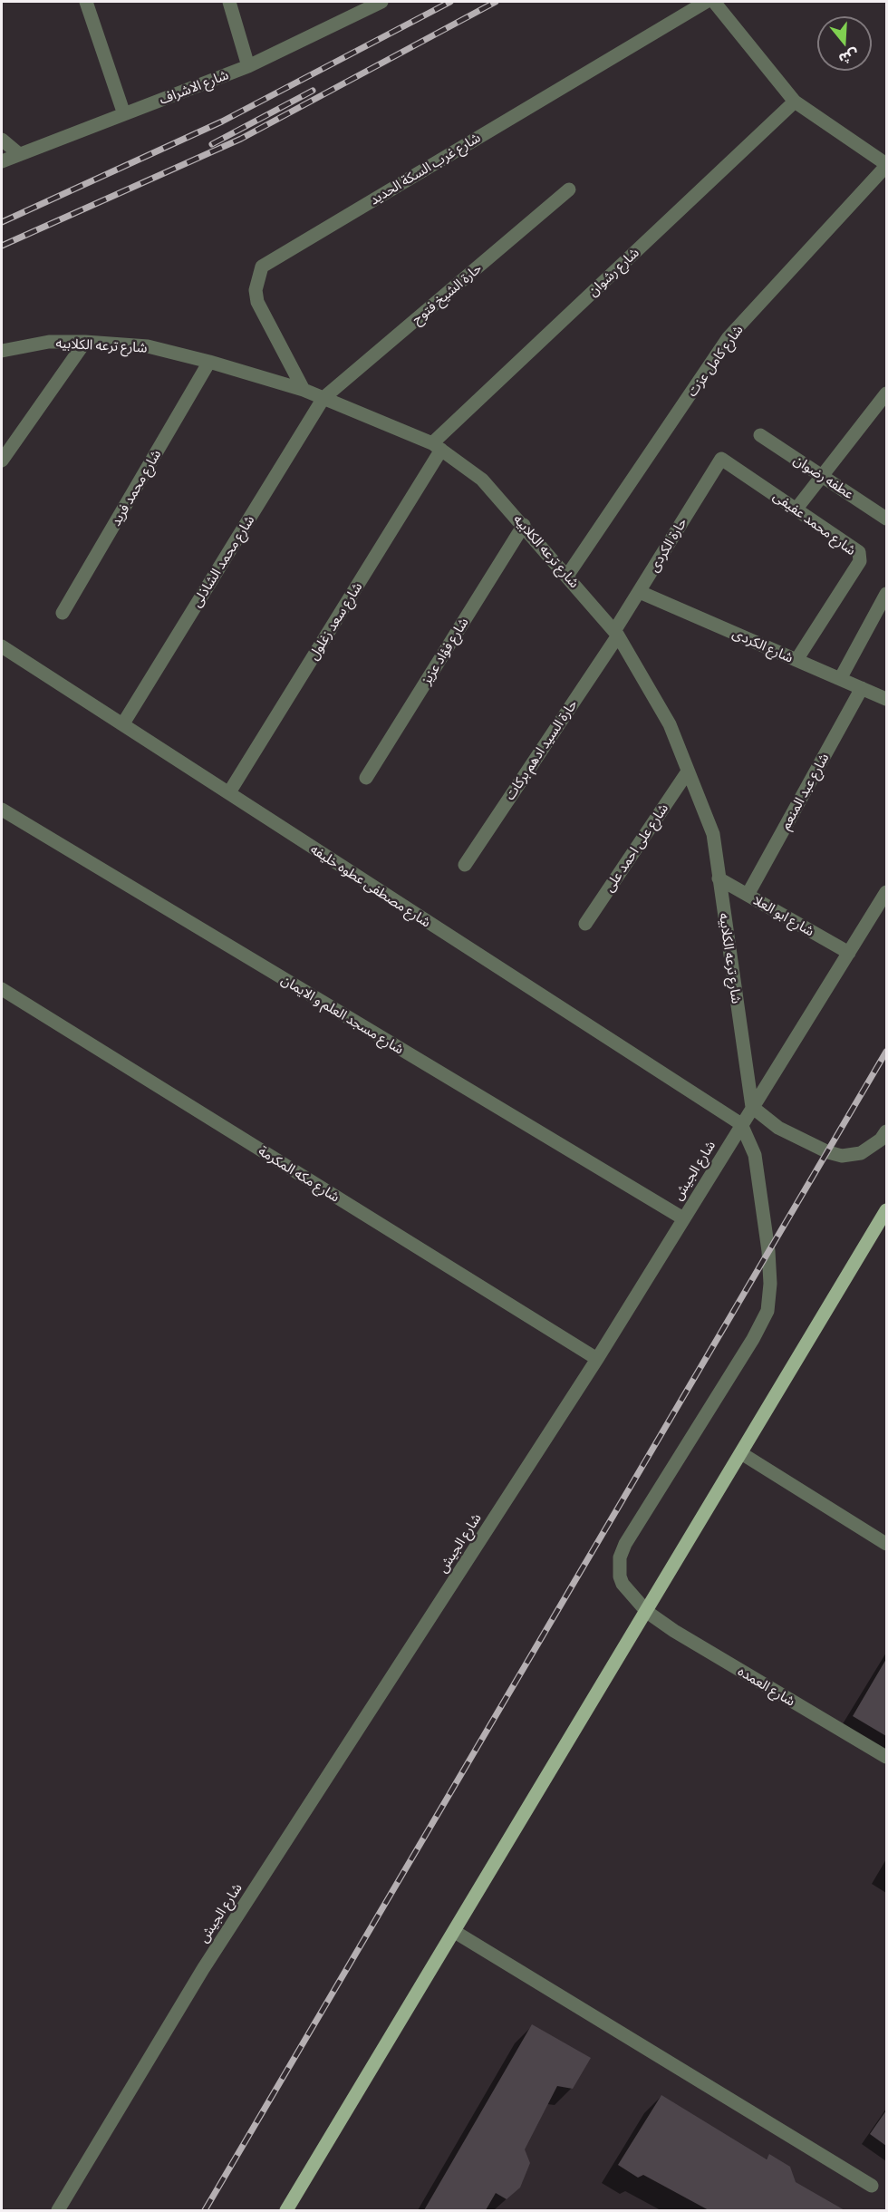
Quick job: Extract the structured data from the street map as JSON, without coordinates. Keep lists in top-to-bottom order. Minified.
{"streets":{"street":["شارع الاشراف","شارع غرب السكة الحديد","شارع رشوان","حارة الشيخ فتوح","شارع ترعه الكلابيه","شارع كامل عزت","عطفه رضوان","شارع محمد فريد","شارع محمد عفيفى","حارة الكردى","شارع محمد الشاذلى","شارع سعد زغلول","شارع الكردى","شارع فؤاد عزيز","حارة السيد ادهم بركات","شارع عبد المنعم","شارع على احمد على","شارع مصطفى عطوه خليفه","شارع ابو العلا","شارع مسجد العلم و الايمان","شارع الجيش","شارع مكه المكرمة","شارع العمده"]},"crossings":[["شارع غرب السكة الحديد","شارع ترعه الكلابيه"],["شارع رشوان","شارع ترعه الكلابيه"],["شارع رشوان","شارع سعد زغلول"],["حارة الشيخ فتوح","شارع ترعه الكلابيه"],["حارة الشيخ فتوح","شارع محمد الشاذلى"],["شارع ترعه الكلابيه","شارع كامل عزت"],["شارع ترعه الكلابيه","شارع محمد فريد"],["شارع ترعه الكلابيه","حارة الكردى"],["شارع ترعه الكلابيه","شارع محمد الشاذلى"],["شارع ترعه الكلابيه","شارع سعد زغلول"],["شارع ترعه الكلابيه","شارع فؤاد عزيز"],["شارع ترعه الكلابيه","حارة السيد ادهم بركات"],["شارع ترعه الكلابيه","شارع على احمد على"],["شارع ترعه الكلابيه","شارع ابو العلا"],["شارع ترعه الكلابيه","شارع الجيش"],["شارع محمد عفيفى","حارة الكردى"],["شارع محمد عفيفى","شارع الكردى"],["حارة الكردى","شارع الكردى"],["حارة الكردى","حارة السيد ادهم بركات"],["شارع محمد الشاذلى","شارع مصطفى عطوه خليفه"],["شارع سعد زغلول","شارع مصطفى عطوه خليفه"],["شارع الكردى","شارع عبد المنعم"],["شارع عبد المنعم","شارع ابو العلا"],["شارع مصطفى عطوه خليفه","شارع الجيش"],["شارع مصطفى عطوه خليفه","شارع العمده"],["شارع ابو العلا","شارع الجيش"],["شارع مسجد العلم و الايمان","شارع الجيش"],["شارع الجيش","شارع مكه المكرمة"],["شارع الجيش","شارع العمده"]],"north":"bottom"}
